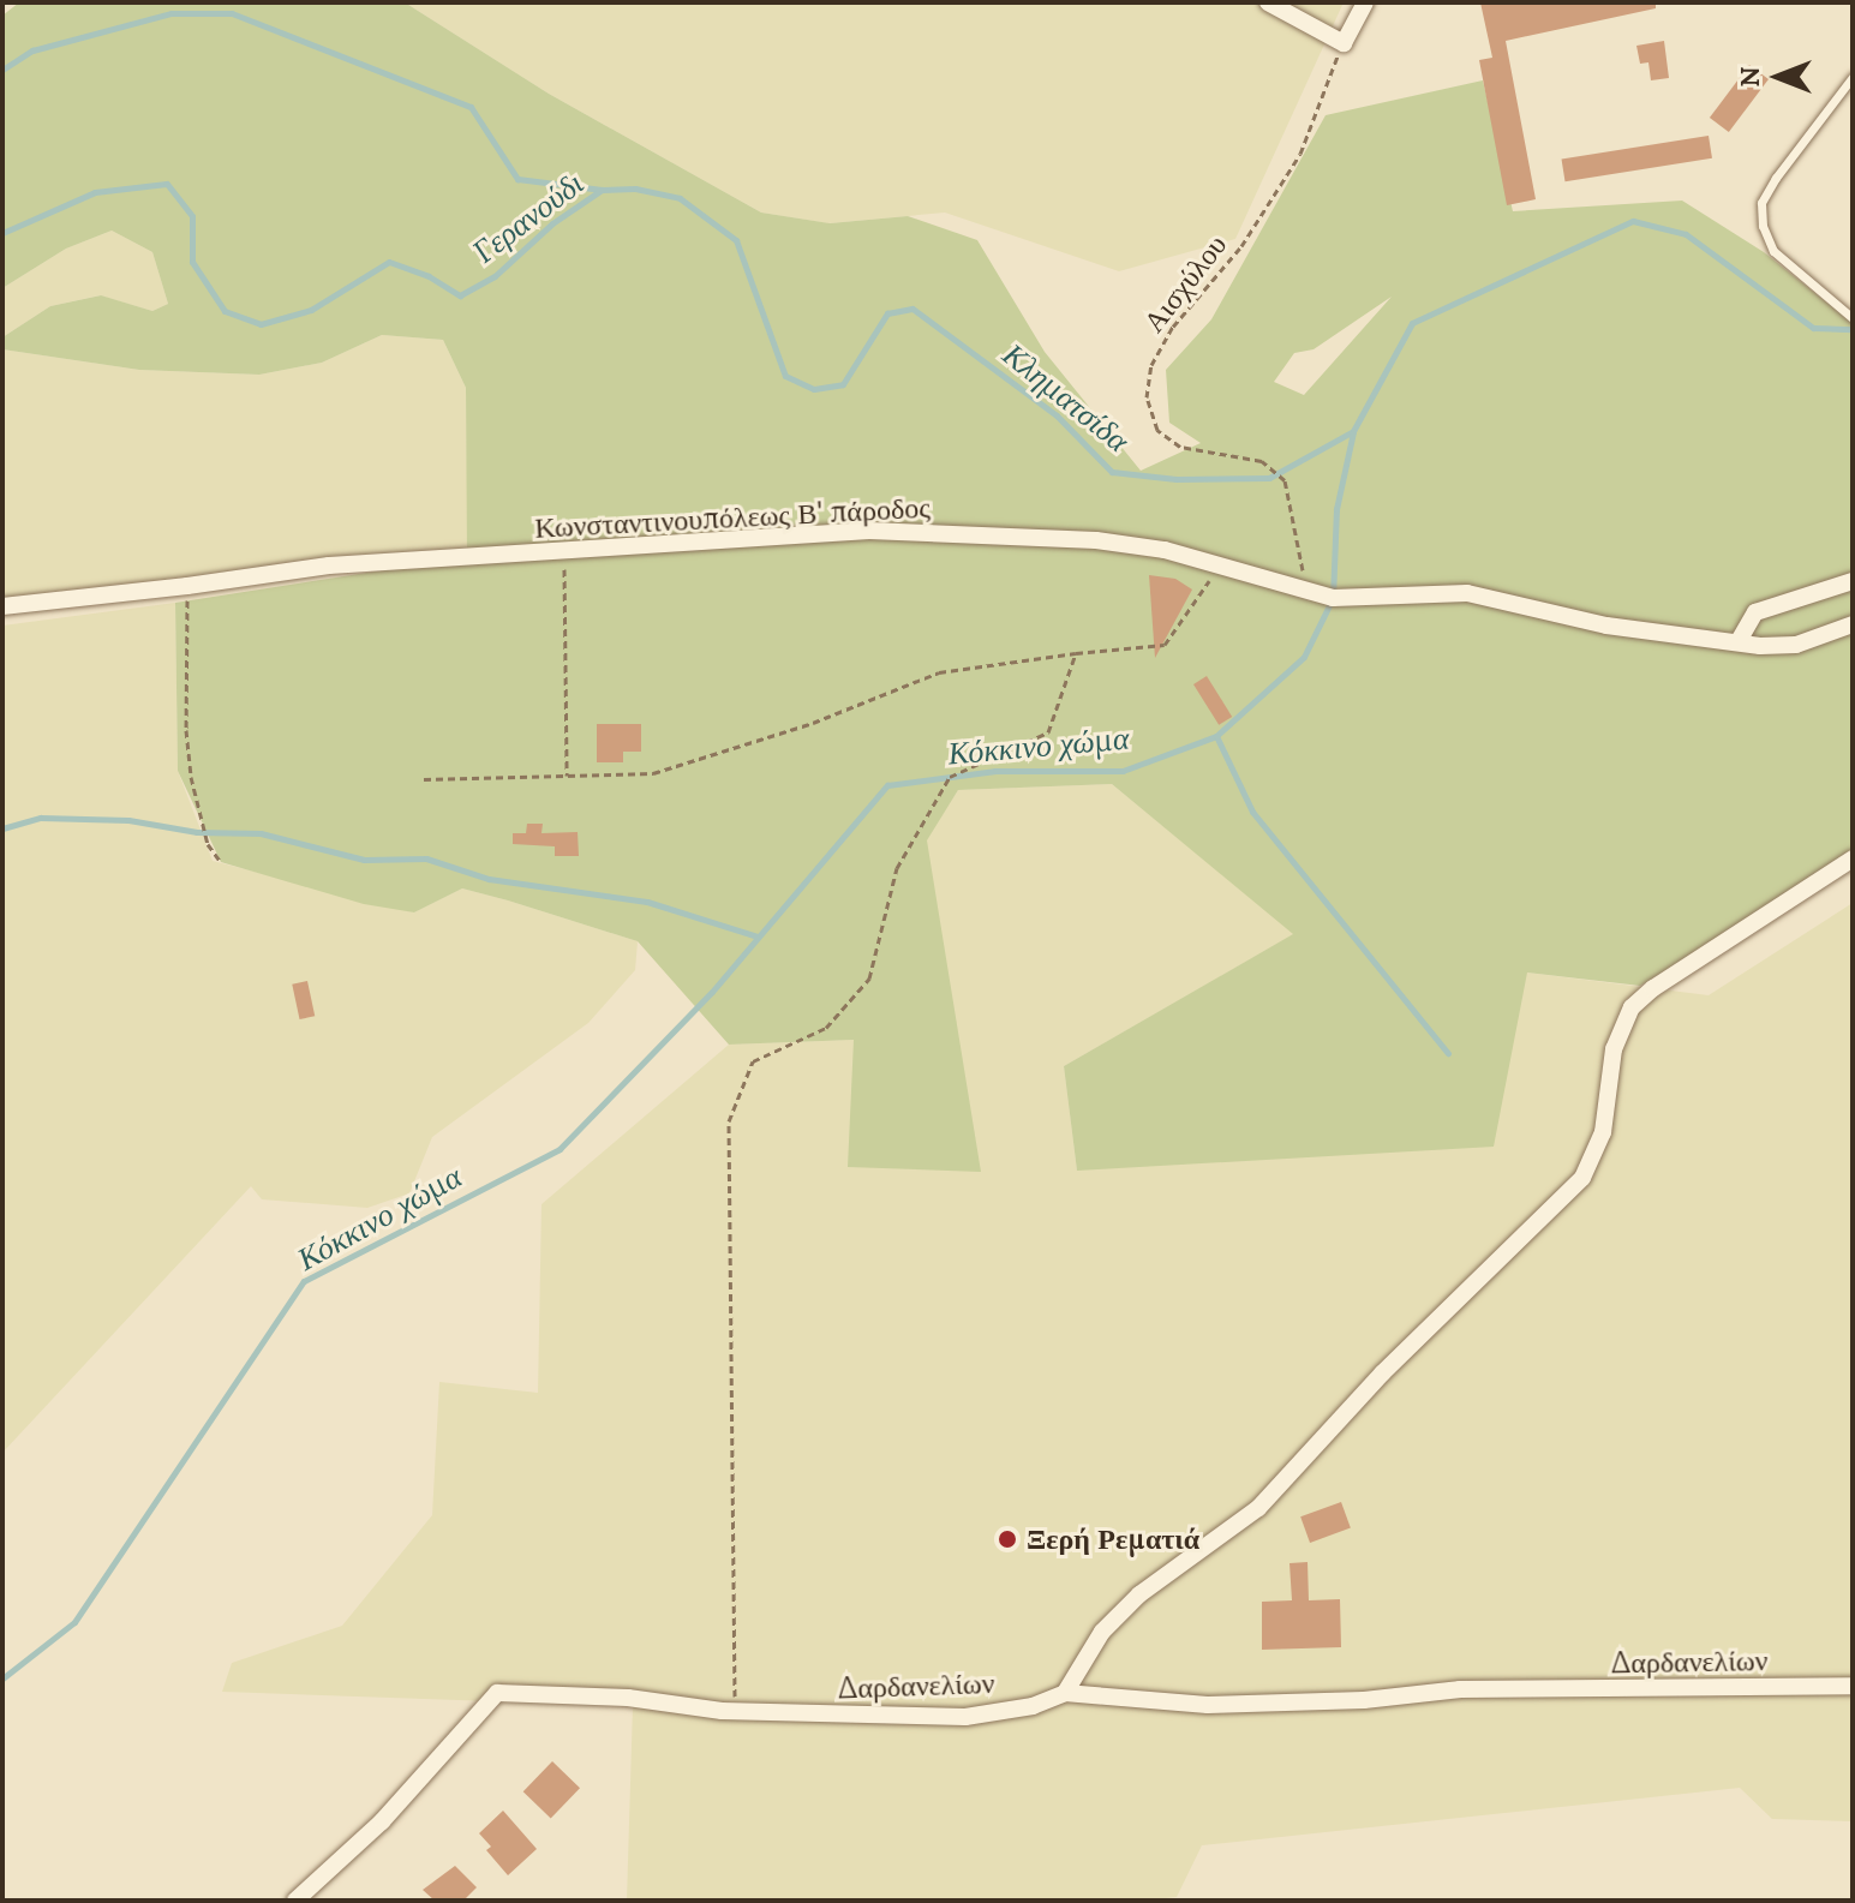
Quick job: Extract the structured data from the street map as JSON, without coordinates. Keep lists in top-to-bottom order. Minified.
{"streets":{"street":["Κωνσταντινουπόλεως Β' πάροδος","Δαρδανελίων"],"path":["Αισχύλου"]},"crossings":[["Αισχύλου","Κωνσταντινουπόλεως Β' πάροδος"]],"water":["Γερανούδι","Κληματσίδα","Κόκκινο χώμα"],"places":["Ξερή Ρεματιά"],"north":"left"}
